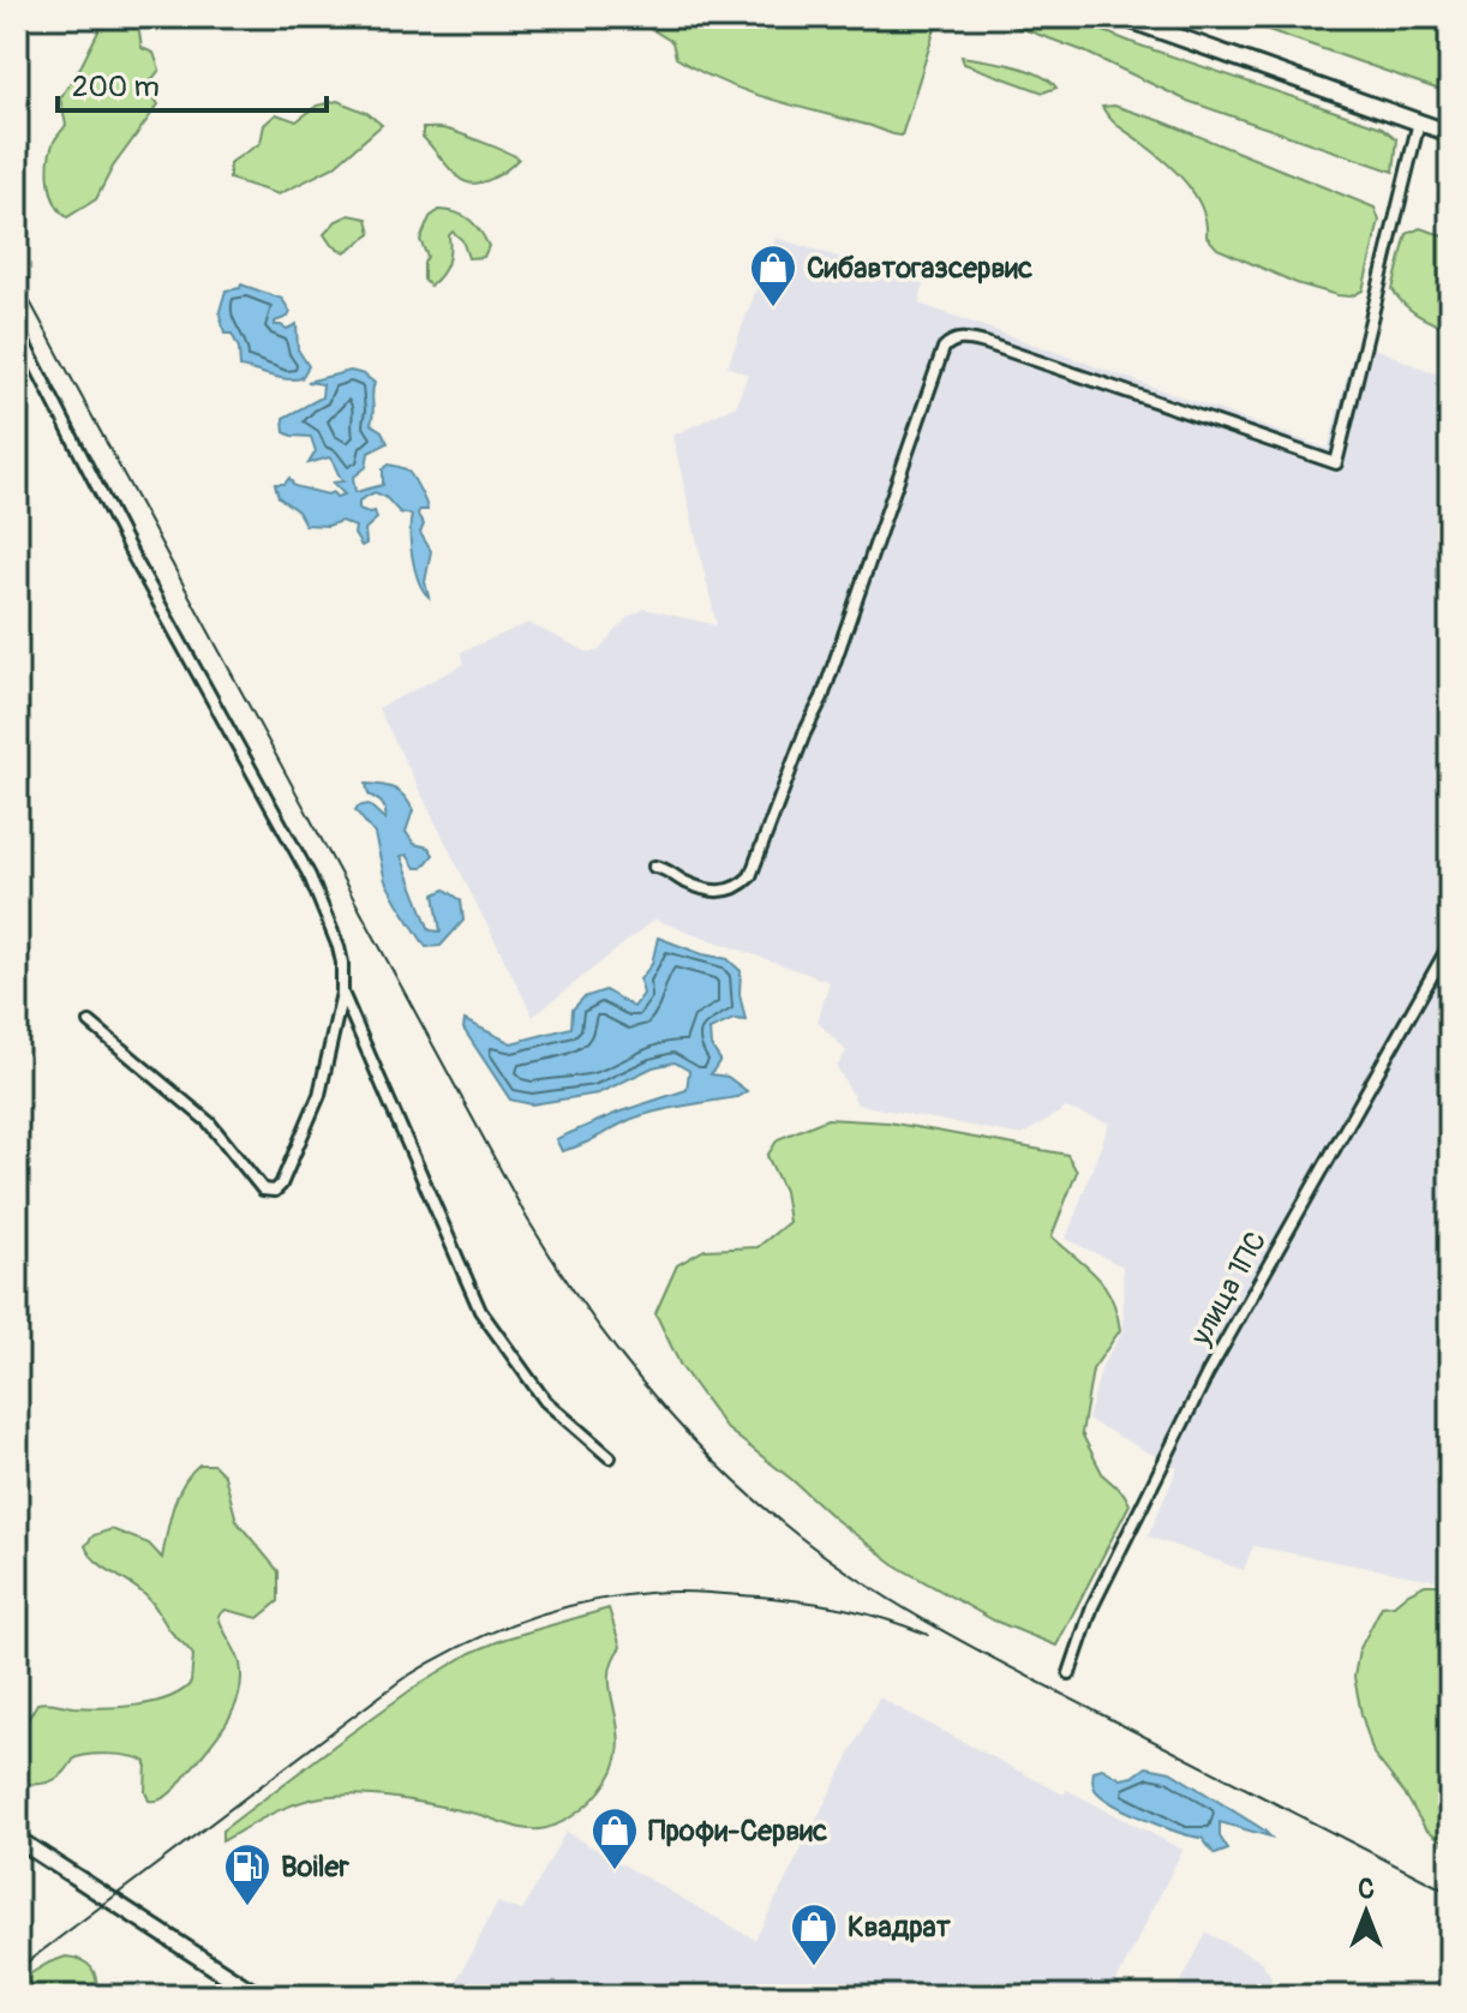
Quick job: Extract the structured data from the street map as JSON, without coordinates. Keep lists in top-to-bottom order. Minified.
{"streets":{"street":["улица 1ПС"]},"places":{"shop":["Сибавтогазсервис","Профи-Сервис","Квадрат"],"fuel station":["Boiler"]},"scale_bar":"200 m","north":"top"}
